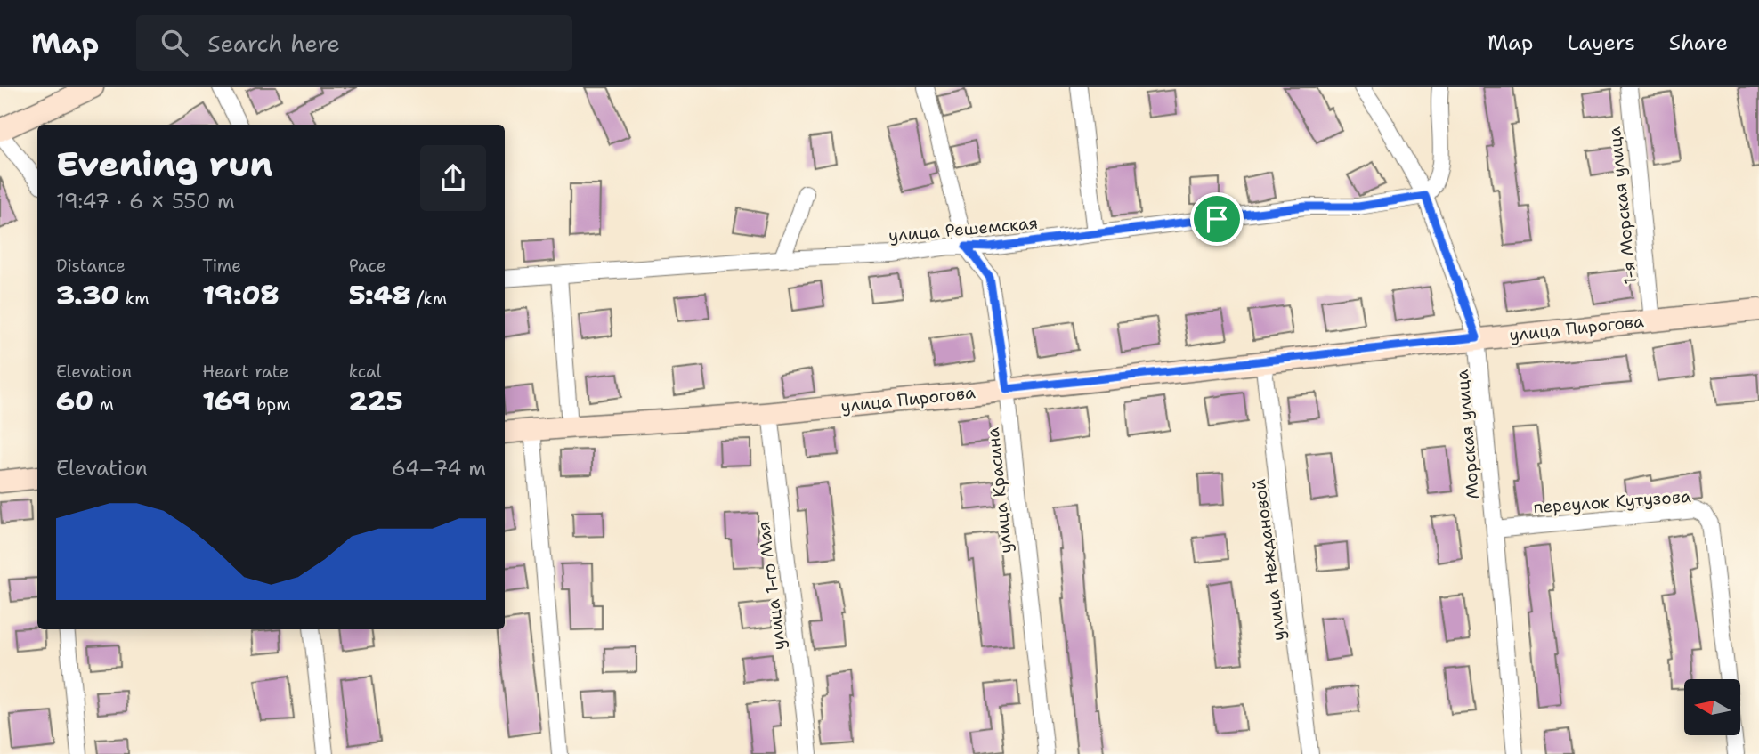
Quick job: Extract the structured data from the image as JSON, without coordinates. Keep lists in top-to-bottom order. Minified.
{"streets":{"street":["1-я Морская улица","улица Решемская","улица Пирогова","Морская улица","улица Красина","переулок Кутузова","улица Неждановой","улица 1-го Мая"]},"crossings":[["1-я Морская улица","улица Пирогова"],["улица Решемская","Морская улица"],["улица Решемская","улица Красина"],["улица Пирогова","Морская улица"],["улица Пирогова","улица Красина"],["улица Пирогова","улица Неждановой"],["улица Пирогова","улица 1-го Мая"],["Морская улица","переулок Кутузова"]],"north":"left","page":{"header":"Map","search":"Search here","nav":["Map","Layers","Share"],"heading":["Evening run","19:47 · 6 × 550 m"],"stats":[["Distance","3.30 km"],["Time","19:08"],["Pace","5:48 /km"],["Elevation","60 m"],["Heart rate","169 bpm"],["kcal","225"]],"chart":["Elevation","64–74 m"]}}
